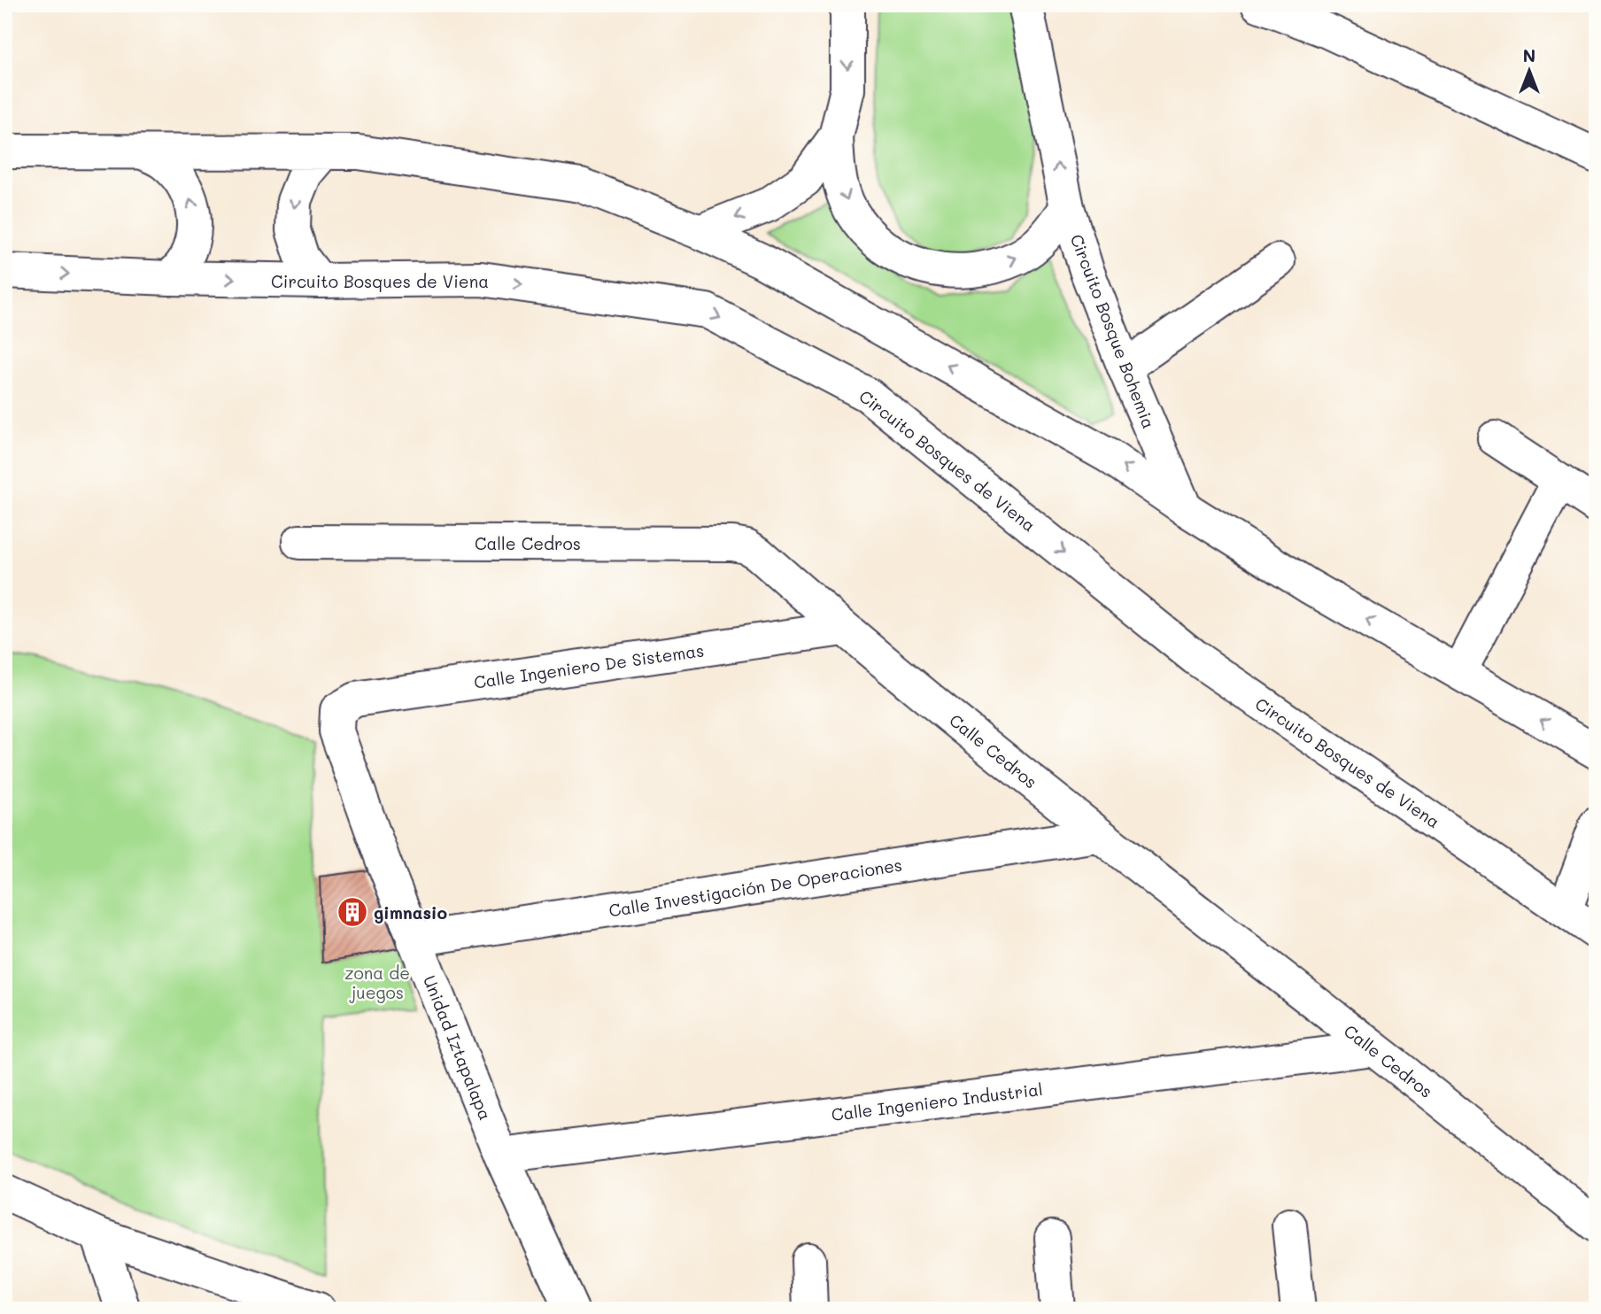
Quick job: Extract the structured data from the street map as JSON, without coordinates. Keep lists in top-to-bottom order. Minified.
{"streets":{"street":["Circuito Bosques de Viena","Circuito Bosque Bohemia","Calle Cedros","Calle Ingeniero De Sistemas","Calle Investigación De Operaciones","Unidad Iztapalapa","Calle Ingeniero Industrial"]},"crossings":[["Calle Cedros","Calle Ingeniero De Sistemas"],["Calle Cedros","Calle Investigación De Operaciones"],["Calle Cedros","Calle Ingeniero Industrial"],["Calle Ingeniero De Sistemas","Unidad Iztapalapa"],["Calle Investigación De Operaciones","Unidad Iztapalapa"],["Unidad Iztapalapa","Calle Ingeniero Industrial"]],"parks":["zona de juegos"],"places":{"building":["gimnasio"]},"north":"top"}
